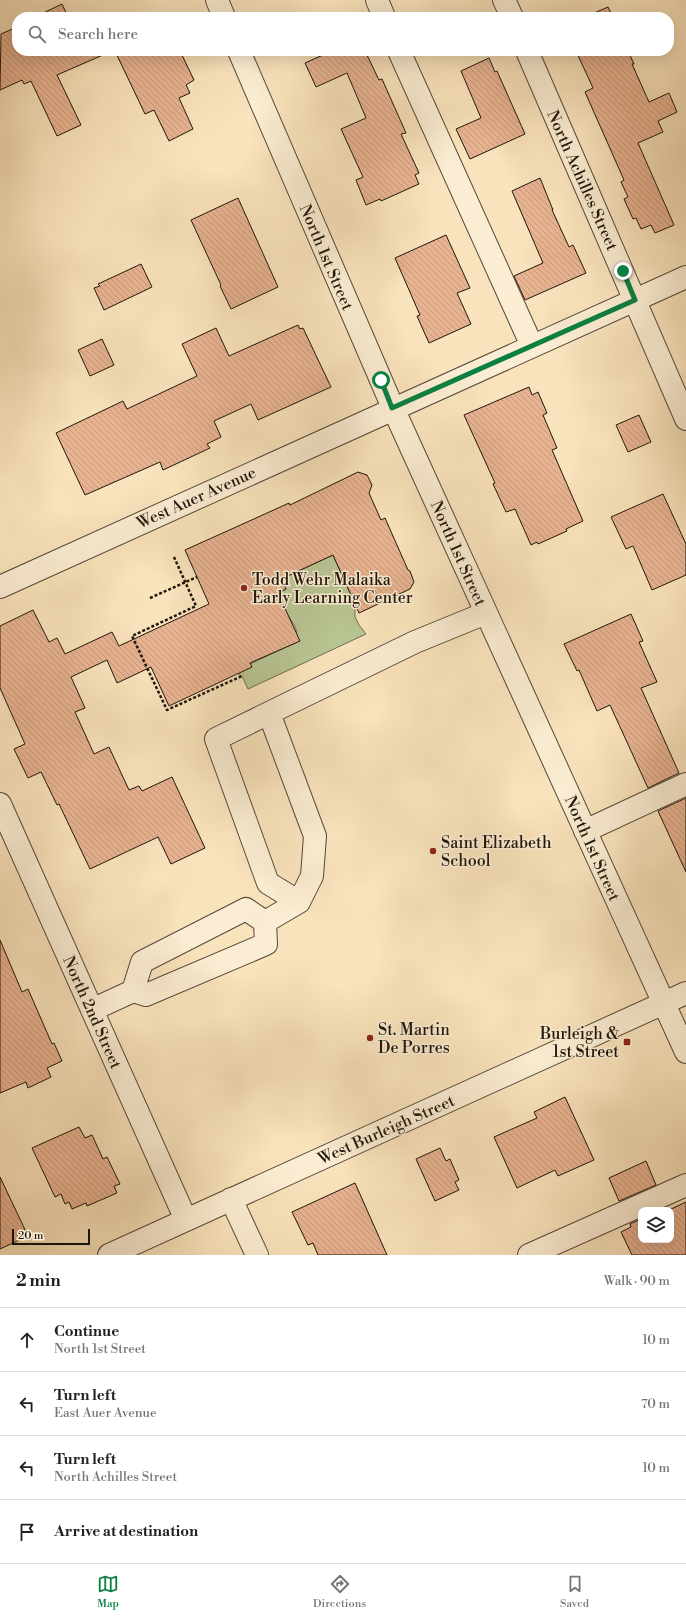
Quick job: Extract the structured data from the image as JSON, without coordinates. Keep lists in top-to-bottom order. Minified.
{"streets":{"street":["North Achilles Street","North 1st Street","West Auer Avenue","North 2nd Street","West Burleigh Street"]},"crossings":[["North Achilles Street","West Auer Avenue"],["North 1st Street","West Auer Avenue"],["North 1st Street","West Burleigh Street"],["North 2nd Street","West Burleigh Street"]],"places":{"other":["Todd Wehr Malaika Early Learning Center","Saint Elizabeth School","St. Martin De Porres"],"transit":["Burleigh & 1st Street"]},"scale_bar":"20 m","page":{"search":"Search here","scale":"20 m","heading":["2 min","Walk · 90 m"],"list":[["Continue","North 1st Street","10 m"],["Turn left","East Auer Avenue","70 m"],["Turn left","North Achilles Street","10 m"],"Arrive at destination"],"nav":["Map","Directions","Saved"]}}
